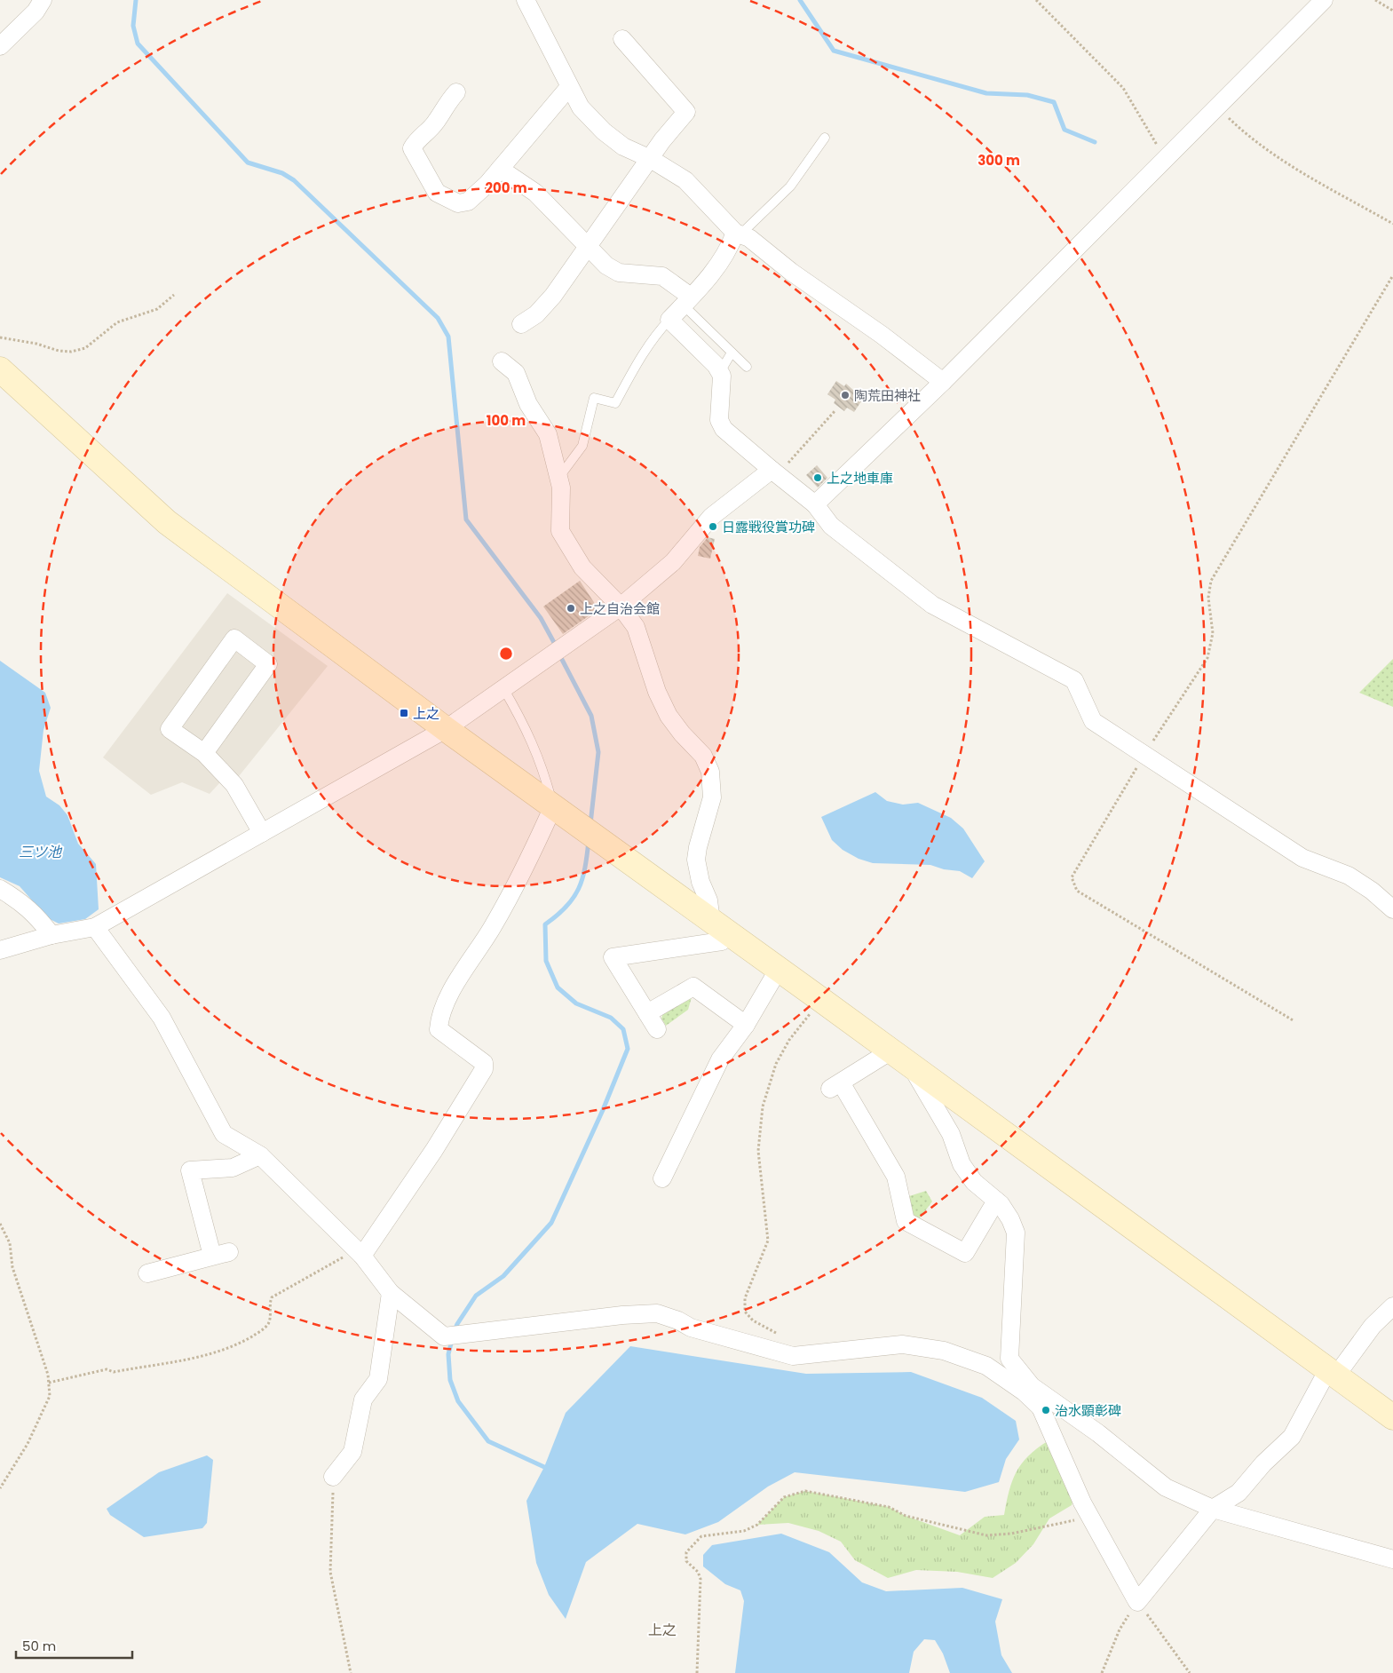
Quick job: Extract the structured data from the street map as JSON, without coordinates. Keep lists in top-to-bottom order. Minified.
{"districts":["上之"],"water":["三ツ池"],"places":{"other":["陶荒田神社","上之地車庫","日露戦役賞功碑","上之自治会館","治水顕彰碑"],"transit":["上之"]},"scale_bar":"50 m","rings":["300 m","200 m","100 m"]}
